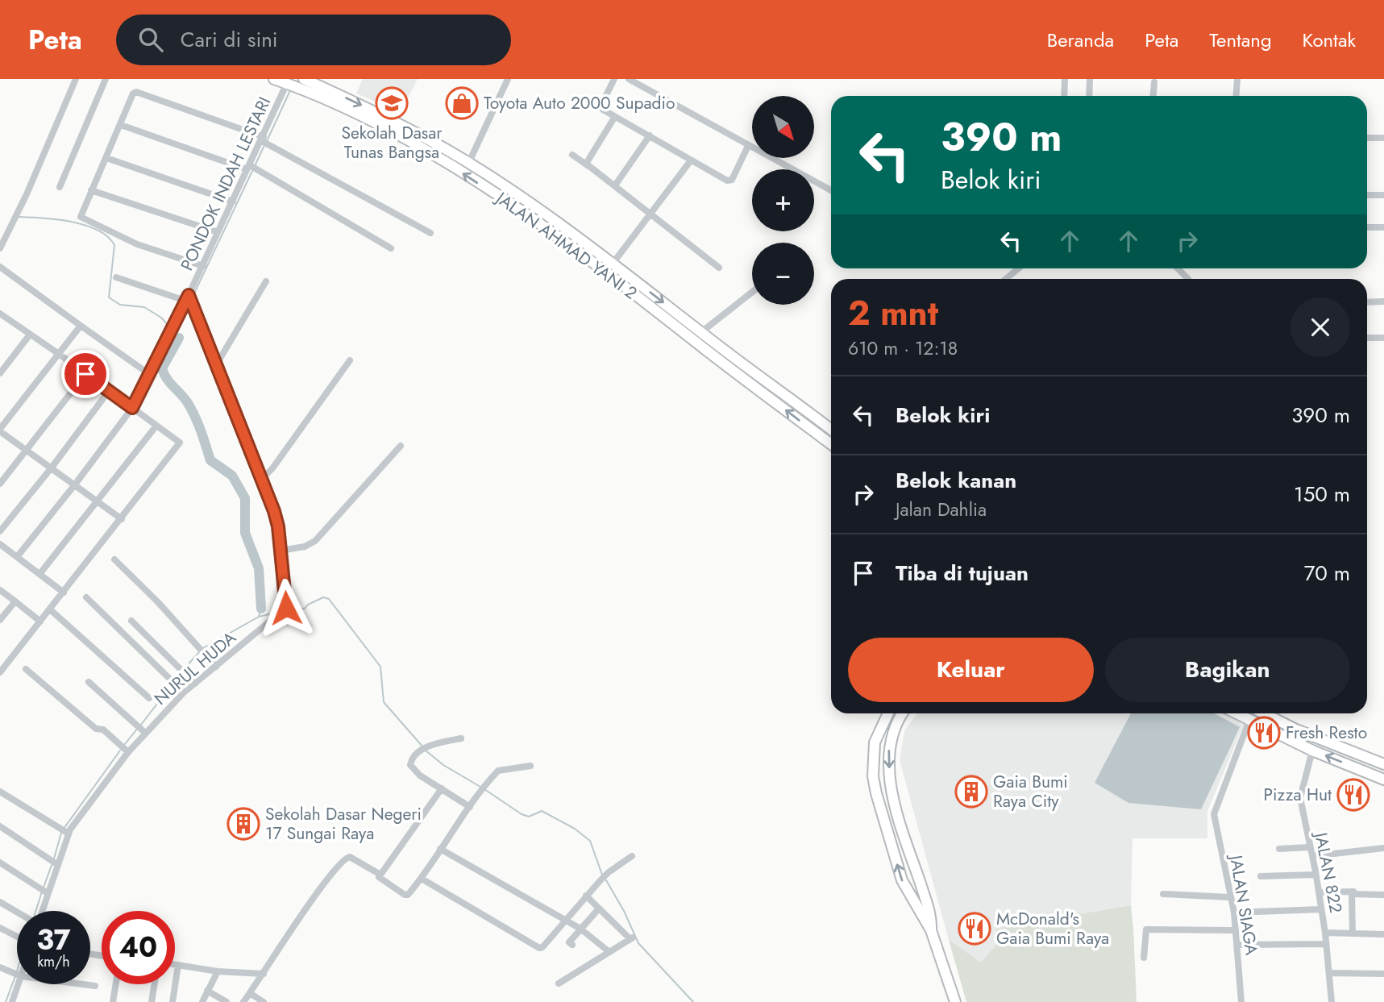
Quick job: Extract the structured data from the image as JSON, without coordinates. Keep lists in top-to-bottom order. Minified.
{"streets":{"highway":["JALAN AHMAD YANI 2"],"street":["PONDOK INDAH LESTARI","NURUL HUDA","JALAN 822","JALAN SIAGA"]},"crossings":[["PONDOK INDAH LESTARI","JALAN AHMAD YANI 2"],["PONDOK INDAH LESTARI","NURUL HUDA"]],"places":{"school or university":["Sekolah Dasar Tunas Bangsa"],"shop":["Toyota Auto 2000 Supadio"],"restaurant":["Fresh Resto","Pizza Hut","McDonald's Gaia Bumi Raya"],"building":["Gaia Bumi Raya City","Sekolah Dasar Negeri 17 Sungai Raya"]},"north":"bottom right","page":{"header":"Peta","search":"Cari di sini","nav":["Beranda","Peta","Tentang","Kontak"],"map_buttons":["+","−"],"turn":["390 m","Belok kiri"],"heading":["2 mnt","610 m · 12:18"],"list":[{"name":"Belok kiri","value":"390 m"},{"name":"Belok kanan","note":"Jalan Dahlia","value":"150 m"},{"name":"Tiba di tujuan","value":"70 m"}],"buttons":["Keluar","Bagikan"],"speed":"37 km/h","limit":"40"}}
